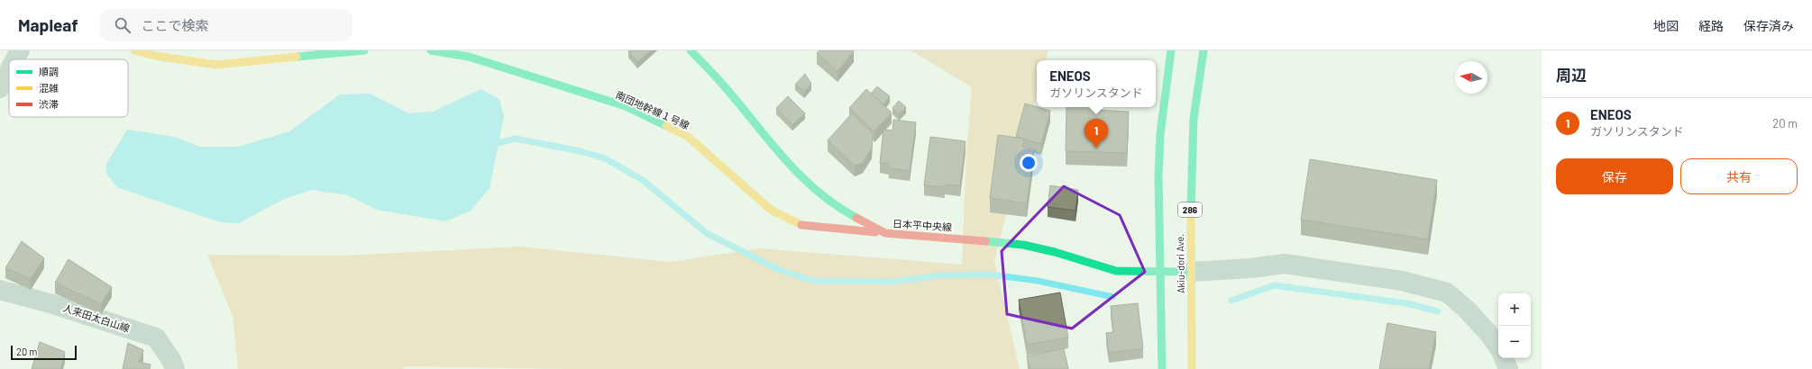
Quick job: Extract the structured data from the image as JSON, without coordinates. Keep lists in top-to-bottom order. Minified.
{"streets":{"main road":["南団地幹線１号線","286","日本平中央線","Akiu-dori Ave."],"street":["人来田太白山線"]},"crossings":[["南団地幹線１号線","日本平中央線"],["日本平中央線","Akiu-dori Ave."]],"legend":["順調","混雑","渋滞"],"scale_bar":"20 m","north":"left","page":{"header":"Mapleaf","search":"ここで検索","nav":["地図","経路","保存済み"],"heading":"周辺","popup":["ENEOS","ガソリンスタンド"],"list":[{"mark":"1","name":"ENEOS","note":"ガソリンスタンド","value":"20 m"}],"pins":"1","buttons":["保存","共有"],"map_buttons":["+","−"],"scale":"20 m"}}
